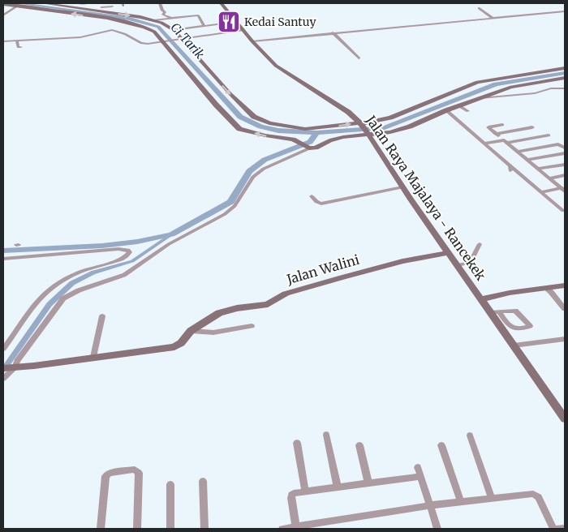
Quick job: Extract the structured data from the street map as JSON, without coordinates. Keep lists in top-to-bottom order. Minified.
{"streets":{"street":["Jalan Raya Majalaya - Rancekek","Jalan Walini"]},"crossings":[["Jalan Raya Majalaya - Rancekek","Jalan Walini"]],"water":["Ci Tarik"],"places":{"restaurant":["Kedai Santuy"]}}
